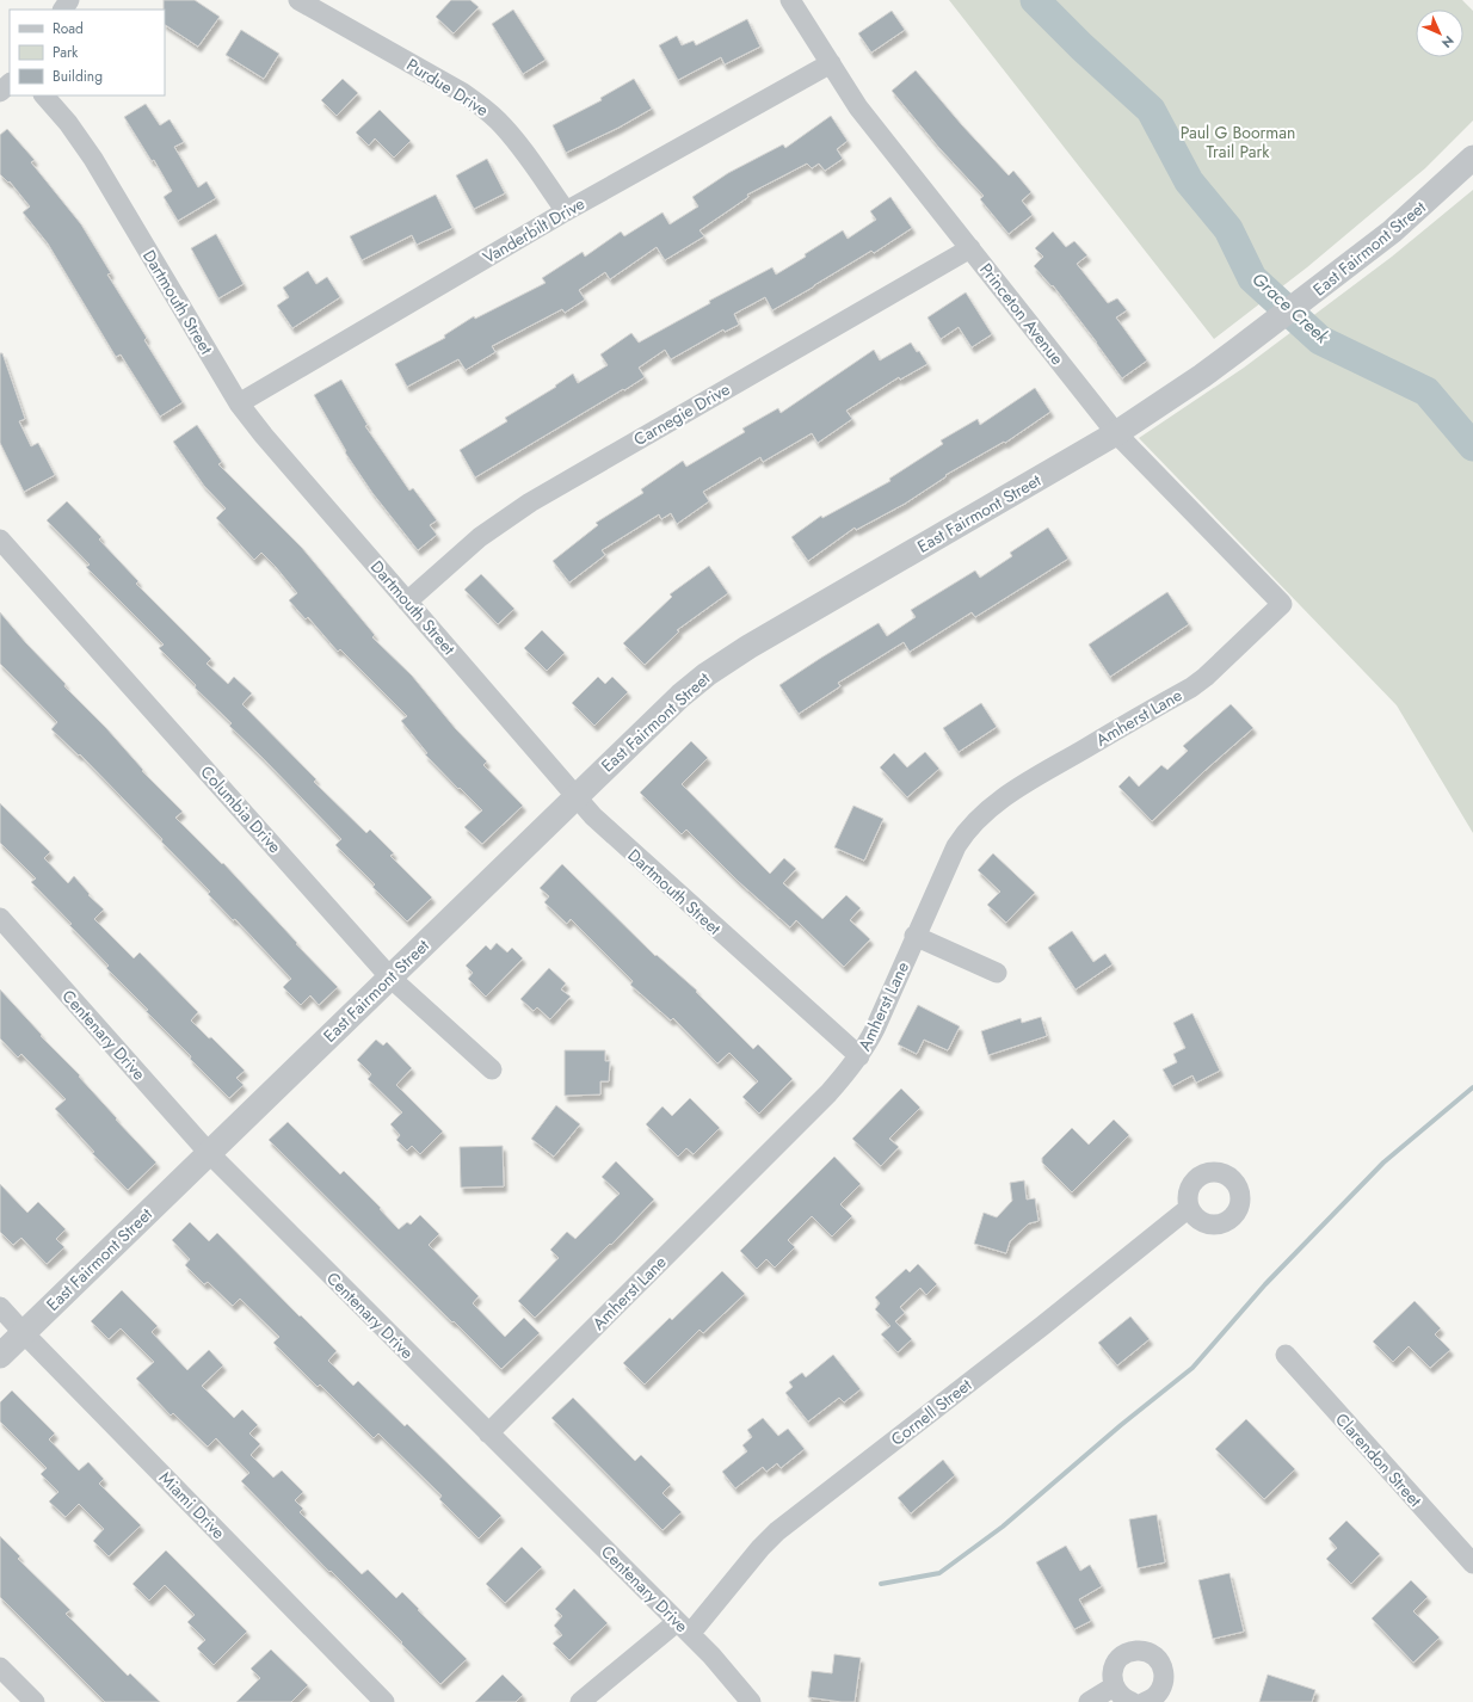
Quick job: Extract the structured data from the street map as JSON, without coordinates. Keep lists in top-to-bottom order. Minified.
{"streets":{"street":["Purdue Drive","Vanderbilt Drive","East Fairmont Street","Dartmouth Street","Princeton Avenue","Carnegie Drive","Amherst Lane","Columbia Drive","Centenary Drive","Cornell Street","Clarendon Street","Miami Drive"]},"crossings":[["Purdue Drive","Vanderbilt Drive"],["Vanderbilt Drive","Dartmouth Street"],["Vanderbilt Drive","Princeton Avenue"],["East Fairmont Street","Dartmouth Street"],["East Fairmont Street","Princeton Avenue"],["East Fairmont Street","Columbia Drive"],["East Fairmont Street","Centenary Drive"],["East Fairmont Street","Miami Drive"],["Dartmouth Street","Carnegie Drive"],["Dartmouth Street","Amherst Lane"],["Princeton Avenue","Carnegie Drive"],["Princeton Avenue","Amherst Lane"],["Amherst Lane","Centenary Drive"],["Centenary Drive","Cornell Street"]],"water":["Grace Creek"],"parks":["Paul G Boorman Trail Park"],"legend":["Road","Park","Building"],"north":"bottom right"}
